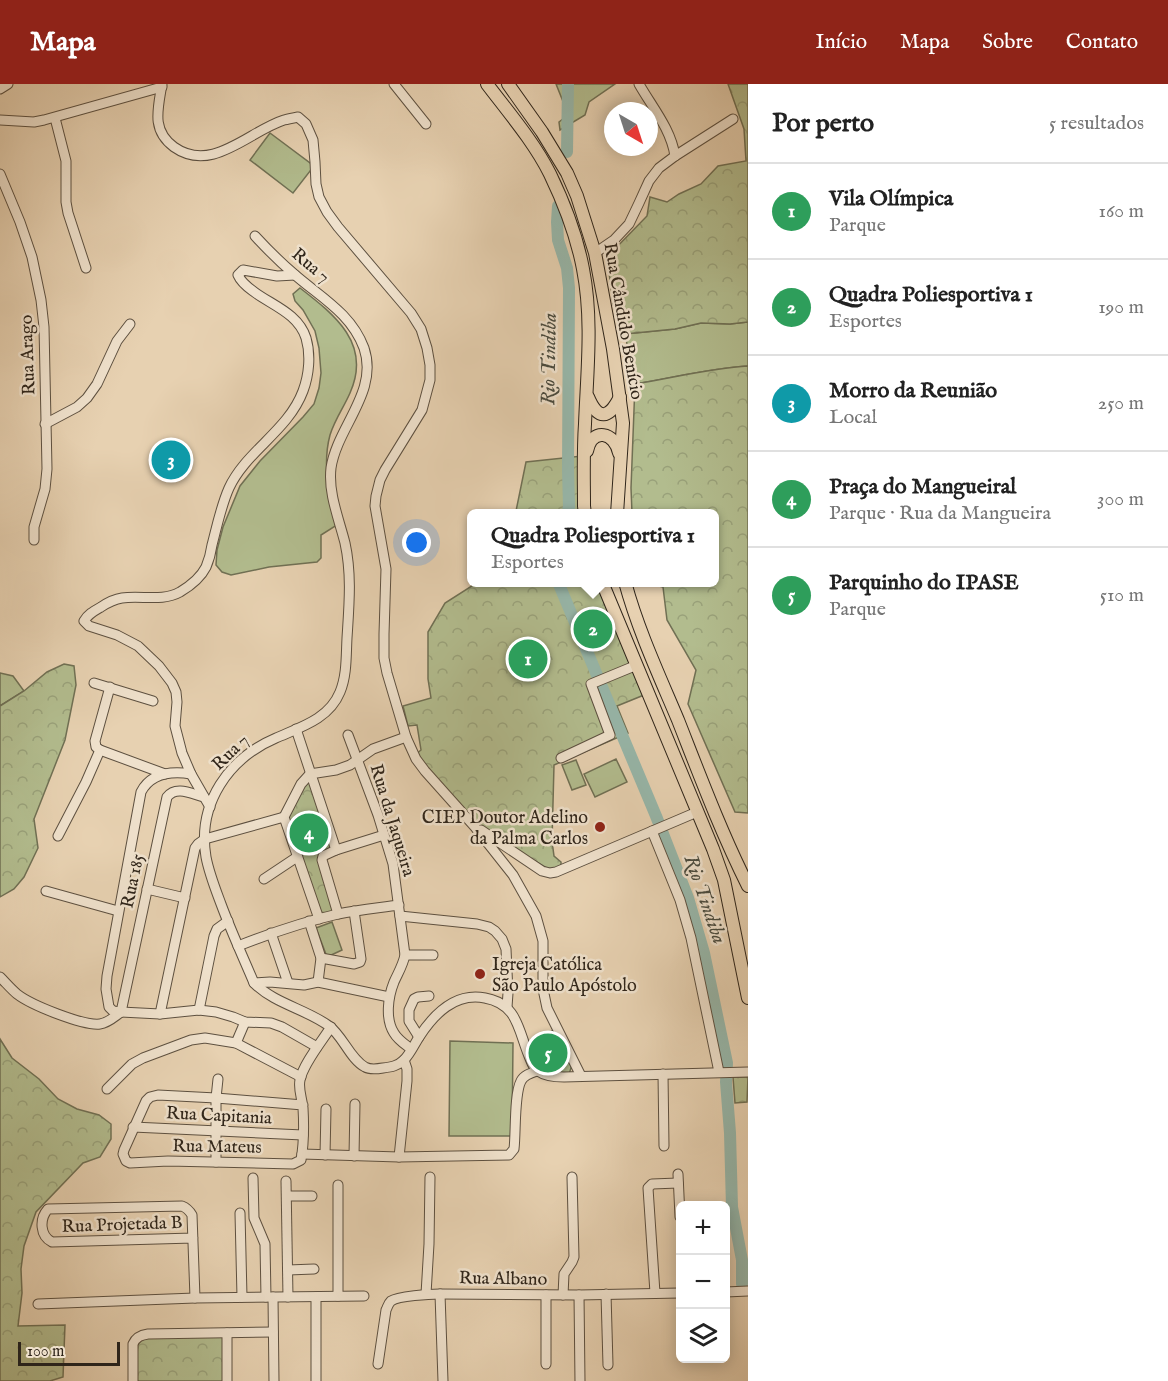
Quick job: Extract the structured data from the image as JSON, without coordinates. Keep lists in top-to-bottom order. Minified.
{"streets":{"main road":["Rua Cândido Benício"],"street":["Rua 7","Rua Arago","Rua da Jaqueira","Rua 185","Rua Capitania","Rua Mateus","Rua Projetada B","Rua Albano"]},"crossings":[["Rua Capitania","Rua Mateus"]],"water":["Rio Tindiba"],"places":["CIEP Doutor Adelino da Palma Carlos","Igreja Católica São Paulo Apóstolo"],"scale_bar":"100 m","north":"bottom right","page":{"header":"Mapa","nav":["Início","Mapa","Sobre","Contato"],"heading":["Por perto","5 resultados"],"list":[{"mark":"1","name":"Vila Olímpica","note":"Parque","value":"160 m"},{"mark":"2","name":"Quadra Poliesportiva 1","note":"Esportes","value":"190 m"},{"mark":"3","name":"Morro da Reunião","note":"Local","value":"250 m"},{"mark":"4","name":"Praça do Mangueiral","note":"Parque · Rua da Mangueira","value":"300 m"},{"mark":"5","name":"Parquinho do IPASE","note":"Parque","value":"510 m"}],"pins":["3","2","1","4","5"],"popup":["Quadra Poliesportiva 1","Esportes"],"map_buttons":["+","−"],"scale":"100 m"}}
